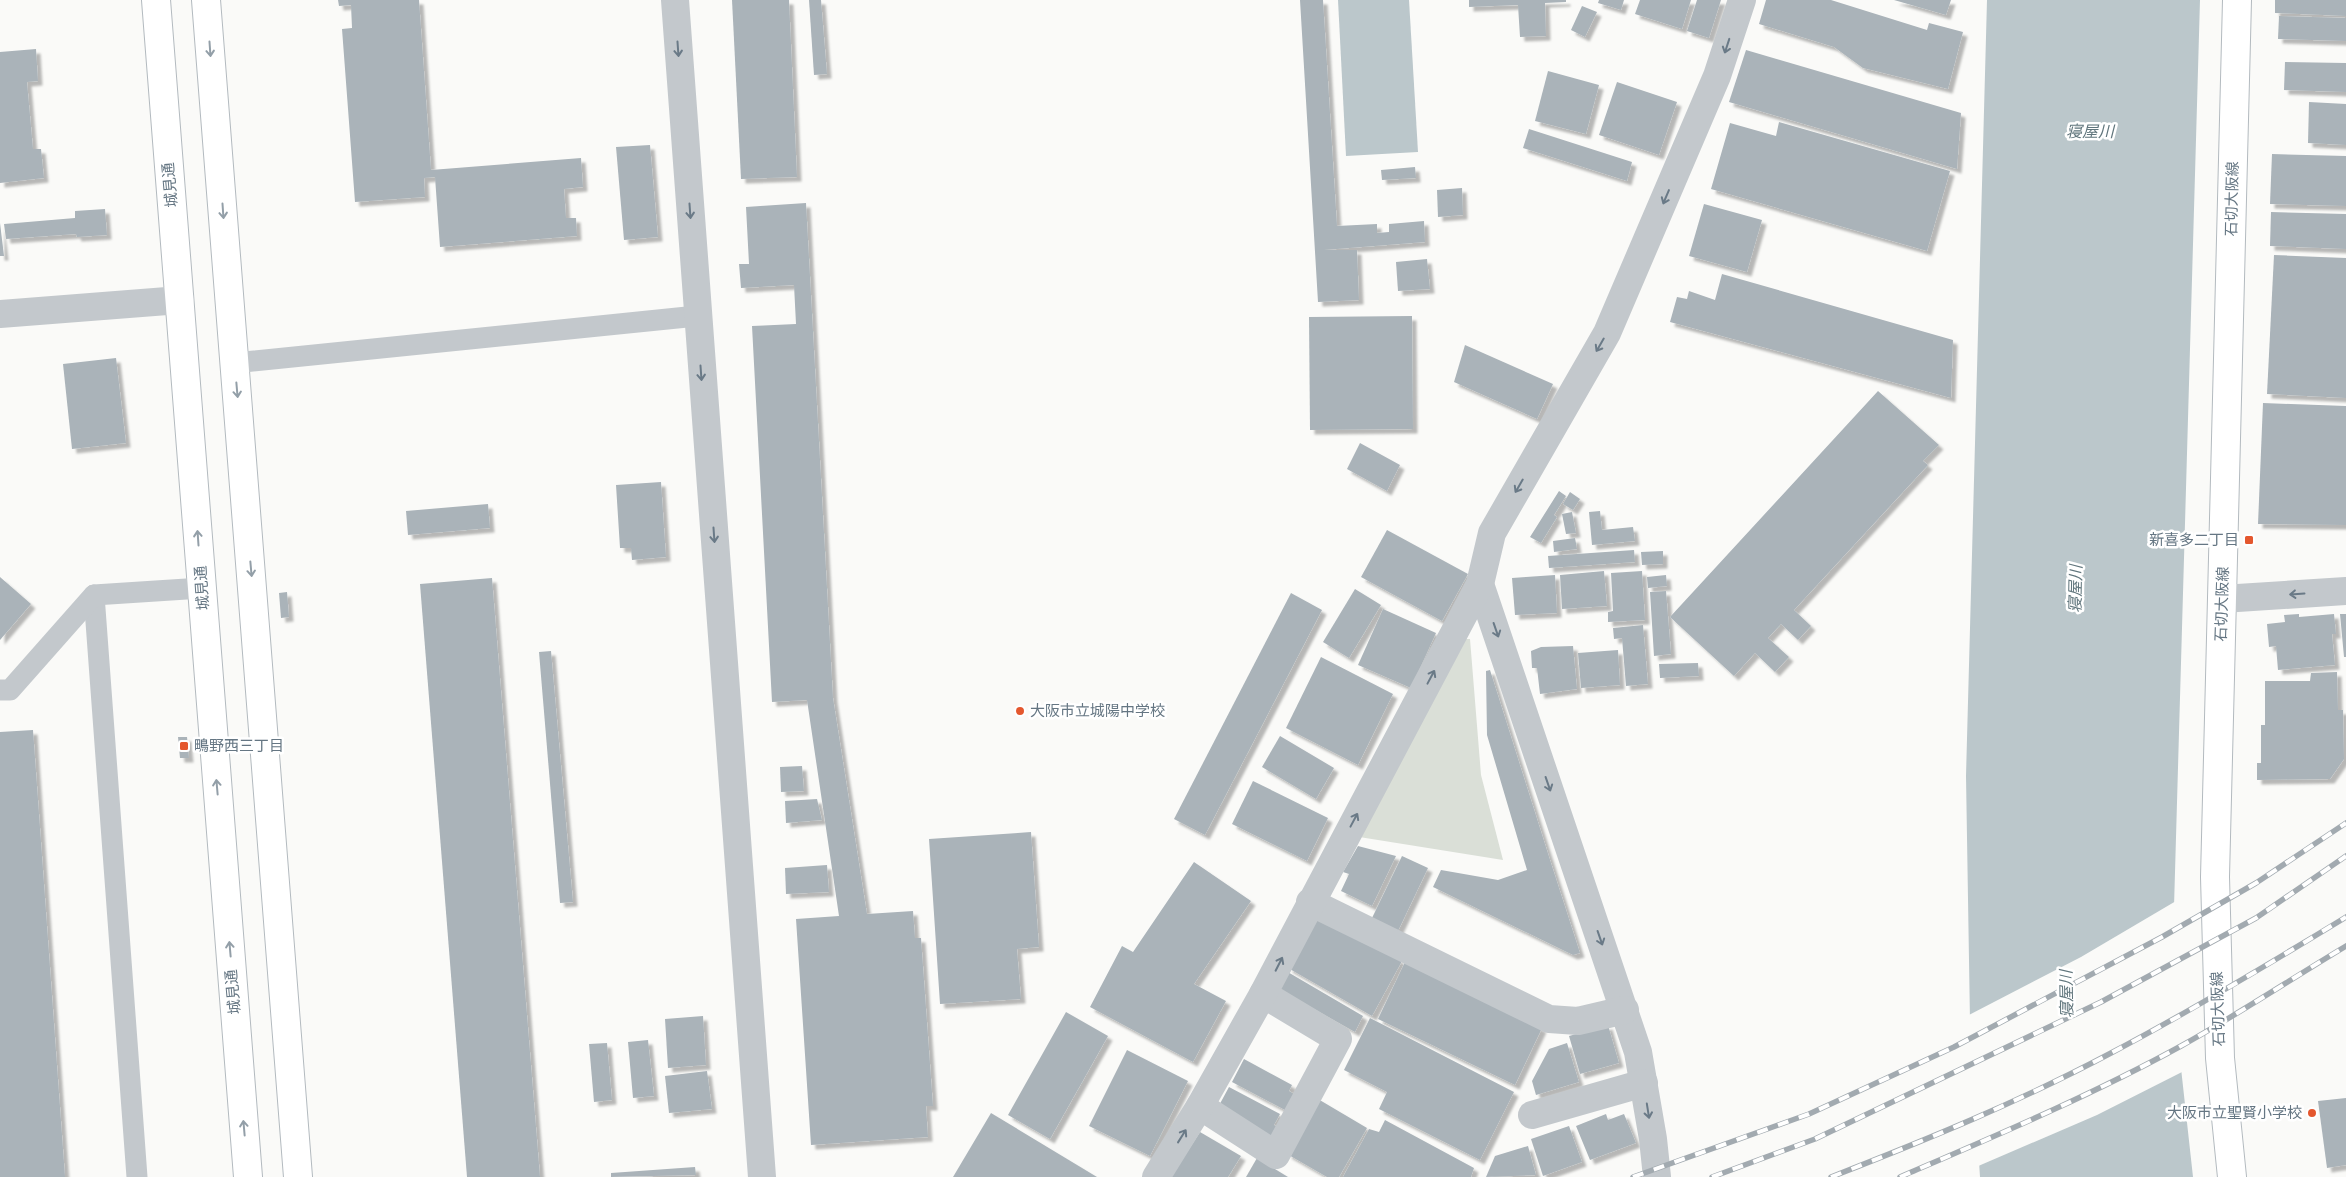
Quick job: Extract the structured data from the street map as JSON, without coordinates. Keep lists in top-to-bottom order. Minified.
{"streets":{"street":["城見通","石切大阪線"]},"water":["寝屋川"],"places":{"transit":["新喜多二丁目","鴫野西三丁目"],"other":["大阪市立城陽中学校","大阪市立聖賢小学校"]}}
